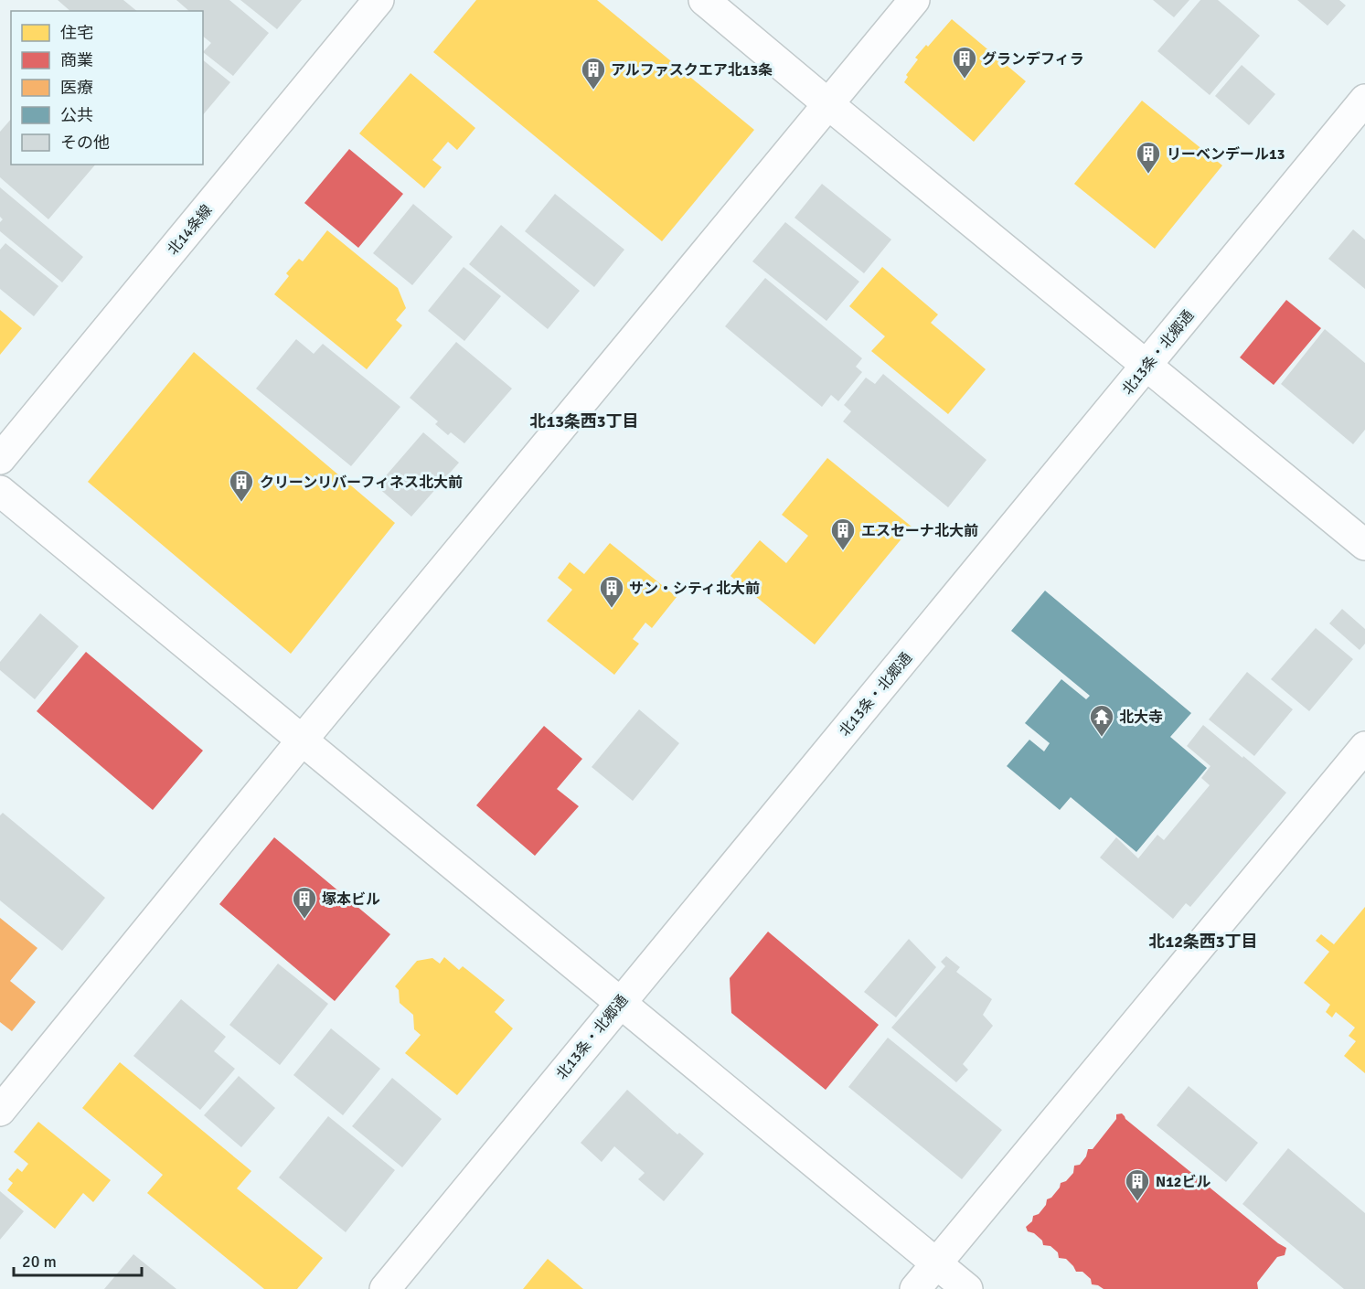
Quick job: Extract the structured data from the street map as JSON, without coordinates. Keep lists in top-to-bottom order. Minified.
{"streets":{"street":["北14条線","北13条・北郷通"]},"districts":["北13条西3丁目","北12条西3丁目"],"places":{"building":["グランデフィラ","アルファスクエア北13条","リーベンデール13","クリーンリバーフィネス北大前","エスセーナ北大前","サン・シティ北大前","塚本ビル","N12ビル"],"temple":["北大寺"]},"legend":["住宅","商業","医療","公共","その他"],"scale_bar":"20 m"}
